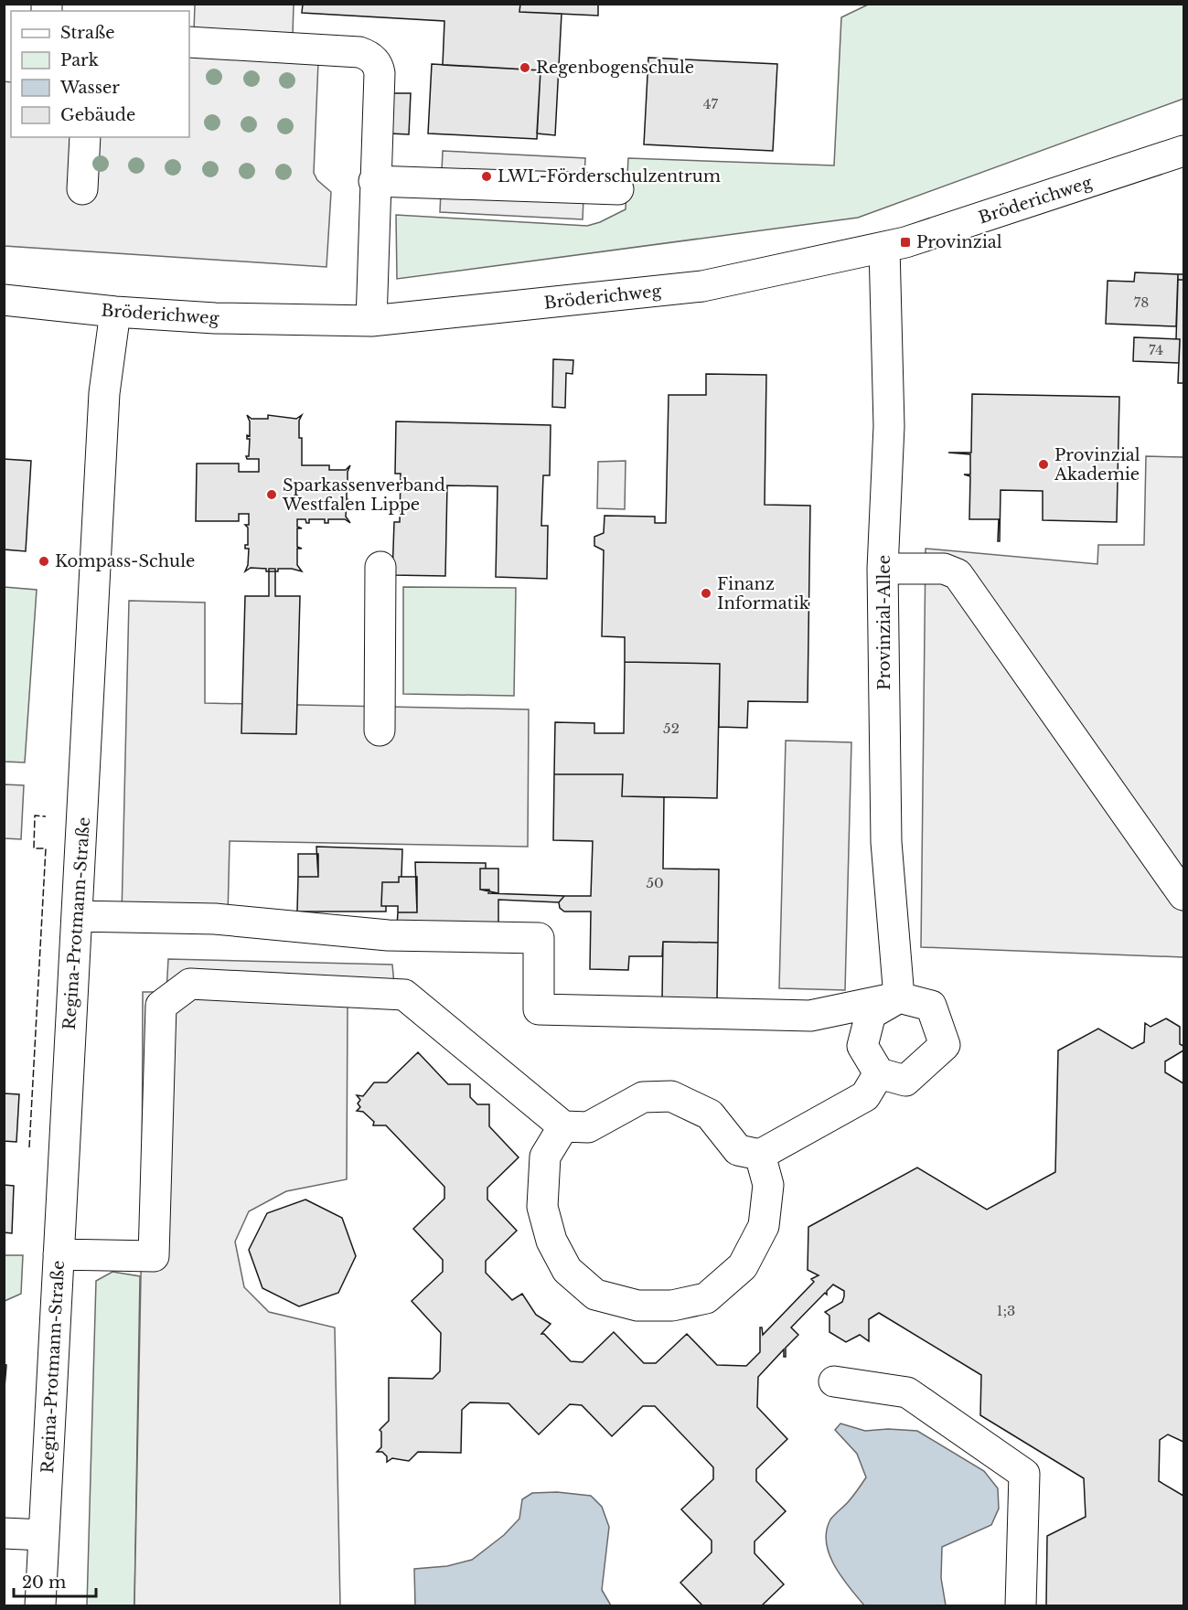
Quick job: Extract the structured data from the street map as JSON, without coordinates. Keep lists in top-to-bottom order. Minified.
{"streets":{"street":["Bröderichweg","Provinzial-Allee","Regina-Protmann-Straße"]},"crossings":[["Bröderichweg","Provinzial-Allee"],["Bröderichweg","Regina-Protmann-Straße"]],"places":{"other":["Regenbogenschule","LWL-Förderschulzentrum","Provinzial Akademie","Sparkassenverband Westfalen Lippe","Kompass-Schule","Finanz Informatik"],"transit":["Provinzial"]},"house_numbers":["47","78","74","52","50","1;3"],"legend":["Straße","Park","Wasser","Gebäude"],"scale_bar":"20 m"}
